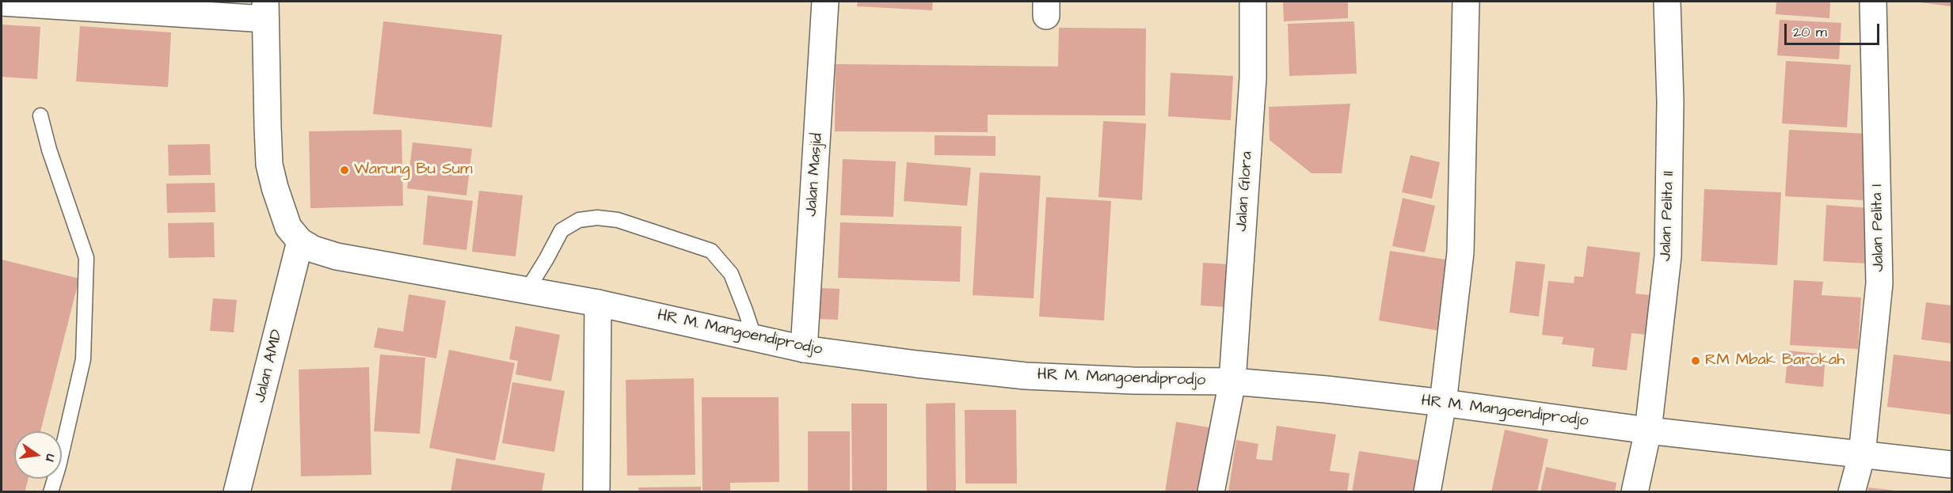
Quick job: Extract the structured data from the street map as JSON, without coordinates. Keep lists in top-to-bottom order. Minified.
{"streets":{"street":["Jalan Masjid","Jalan Glora","Jalan Pelita II","Jalan Pelita I","HR M. Mangoendiprodjo","Jalan AMD"]},"crossings":[["Jalan Masjid","HR M. Mangoendiprodjo"],["Jalan Glora","HR M. Mangoendiprodjo"],["Jalan Pelita II","HR M. Mangoendiprodjo"],["Jalan Pelita I","HR M. Mangoendiprodjo"],["HR M. Mangoendiprodjo","Jalan AMD"]],"places":["Warung Bu Sum","RM Mbak Barokah"],"scale_bar":"20 m","north":"right"}
